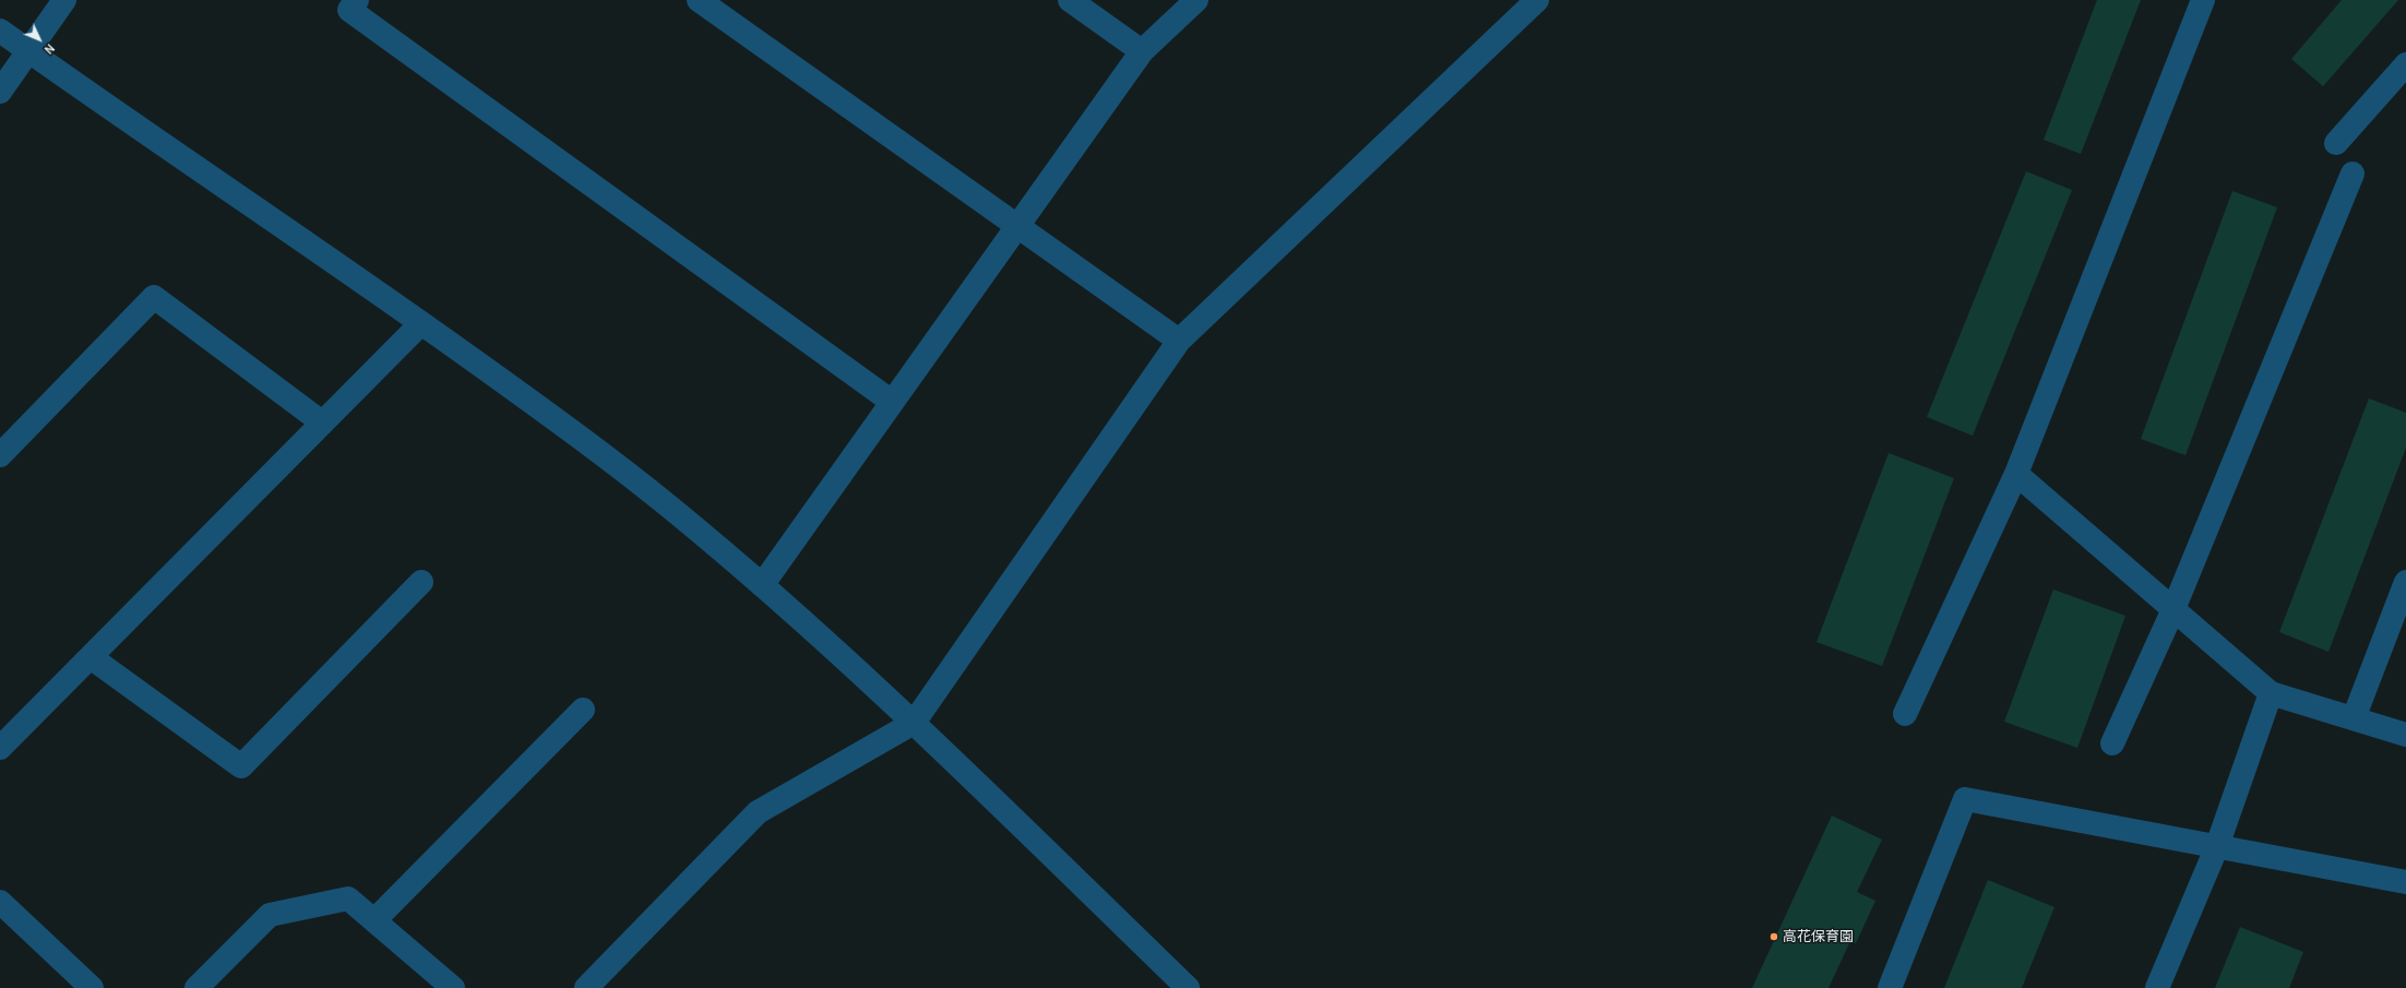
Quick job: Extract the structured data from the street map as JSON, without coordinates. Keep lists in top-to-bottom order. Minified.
{"places":["高花保育園"],"north":"bottom right"}
